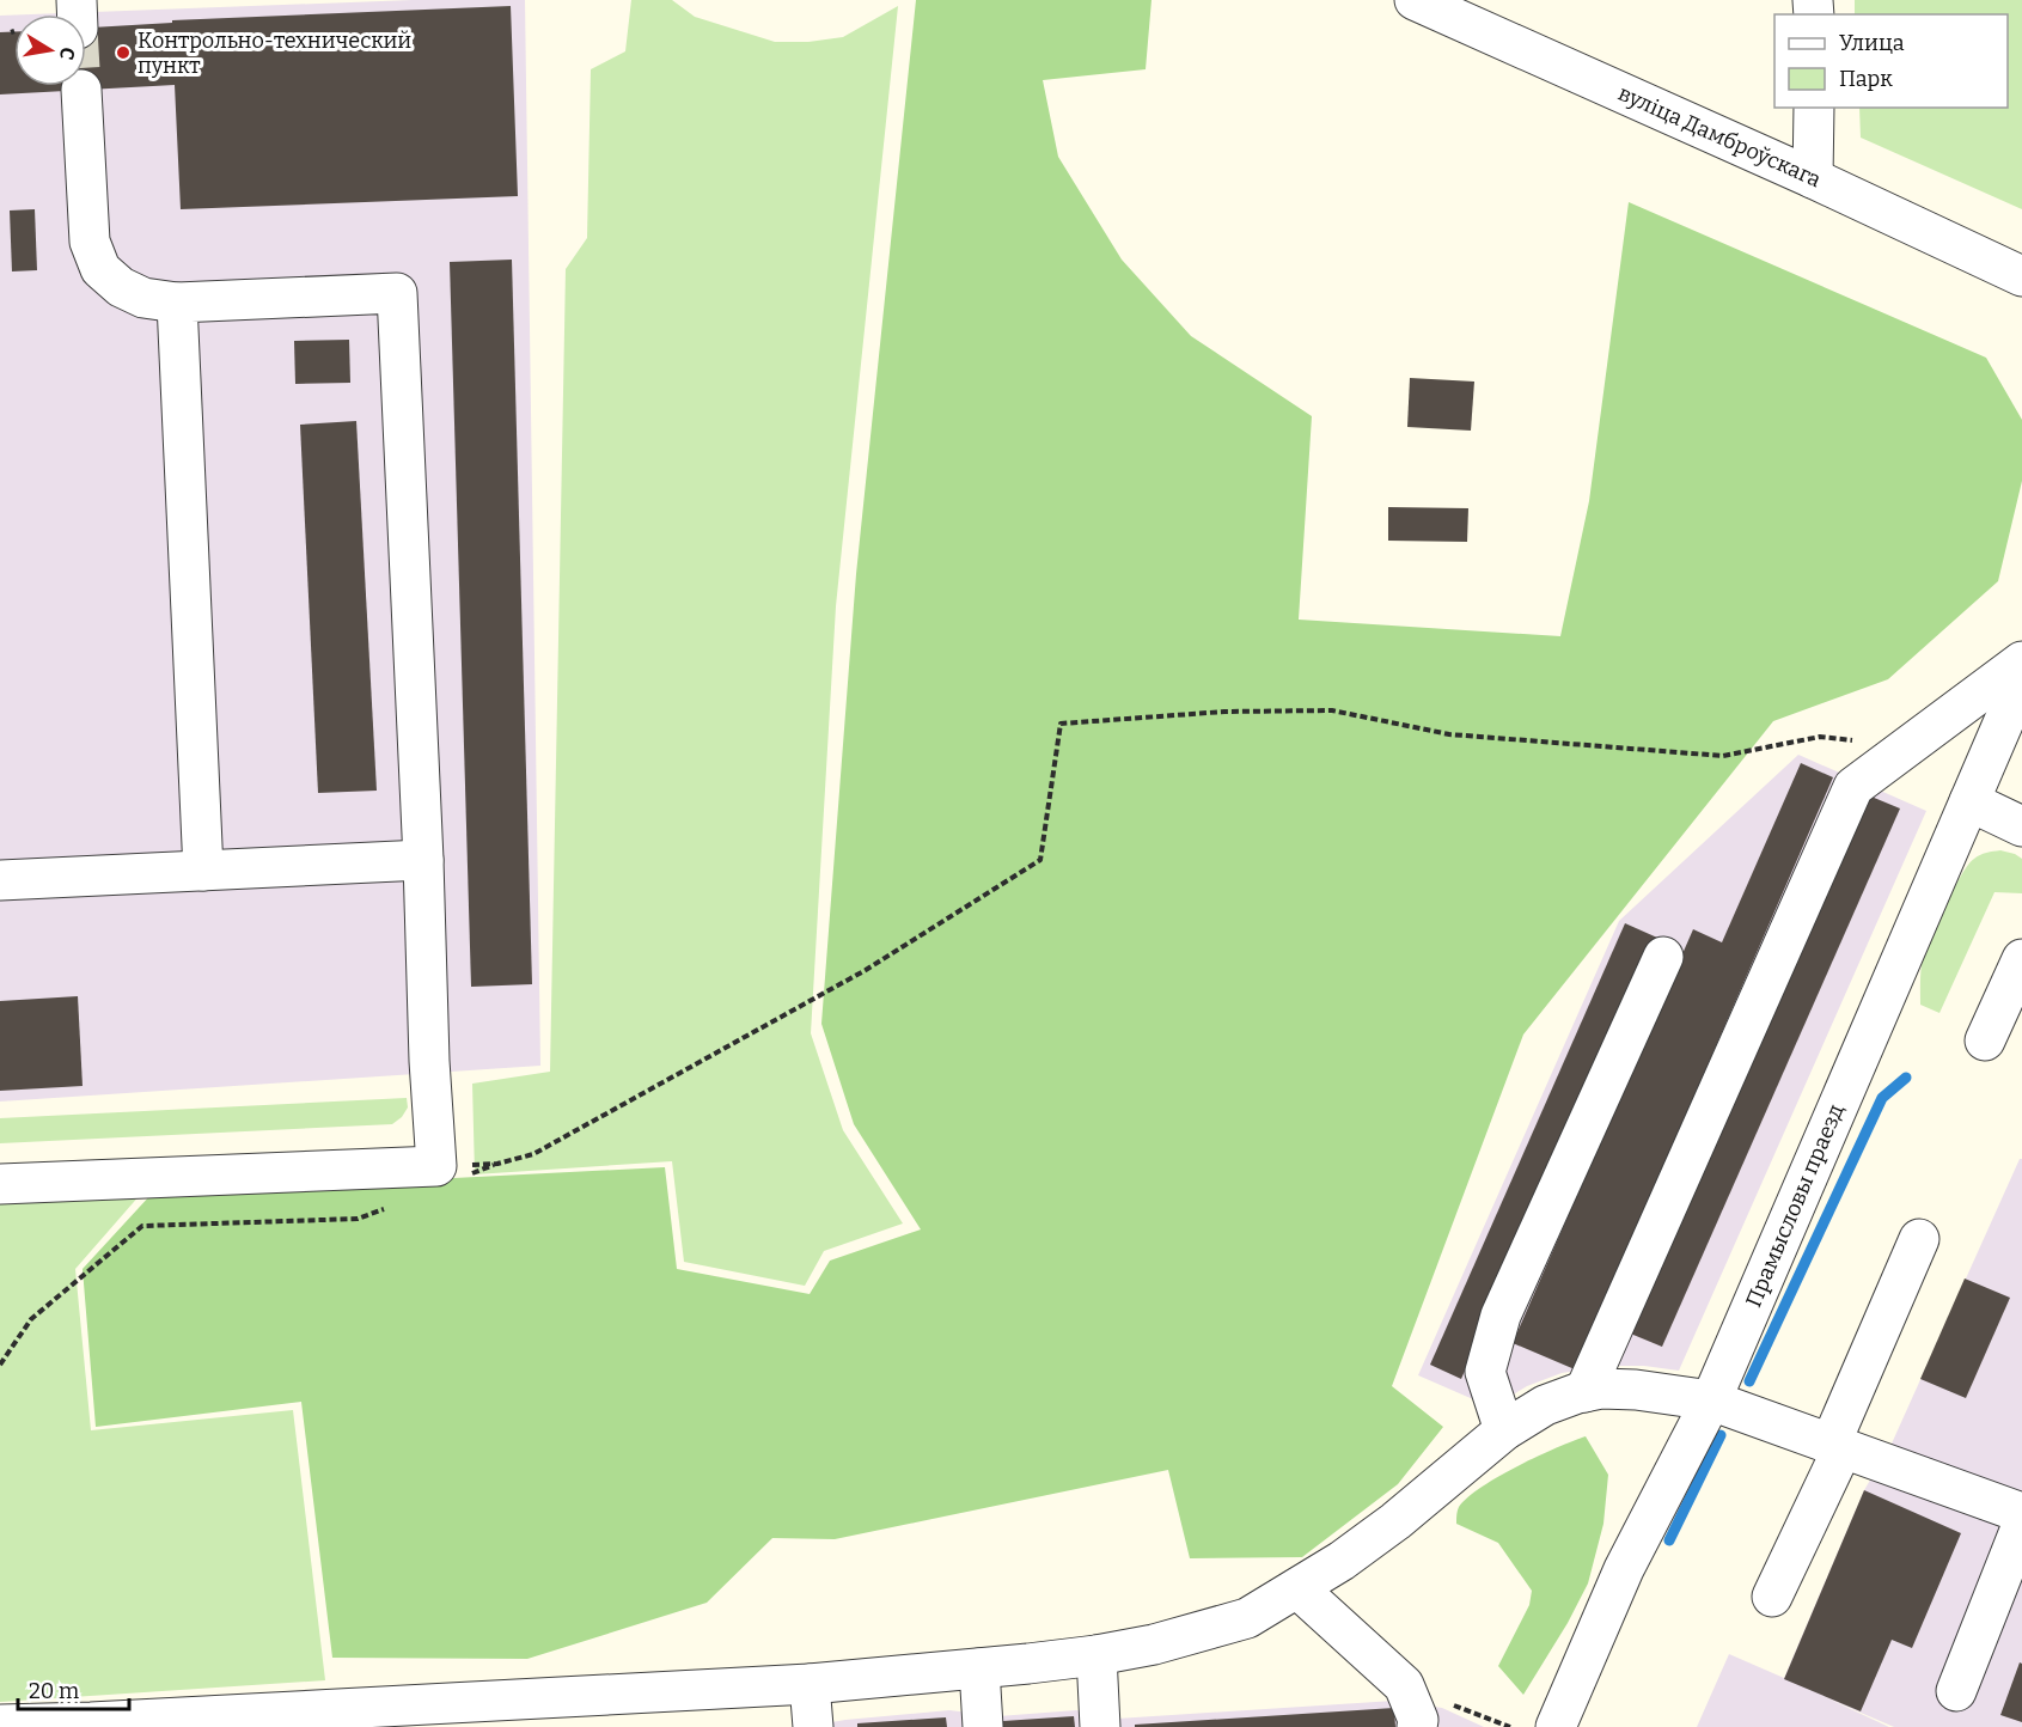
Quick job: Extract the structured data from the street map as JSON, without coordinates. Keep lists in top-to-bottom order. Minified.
{"streets":{"street":["вуліца Дамброўскага","Прамысловы праезд"]},"places":["Контрольно-технический пункт"],"legend":["Улица","Парк"],"scale_bar":"20 m","north":"right"}
